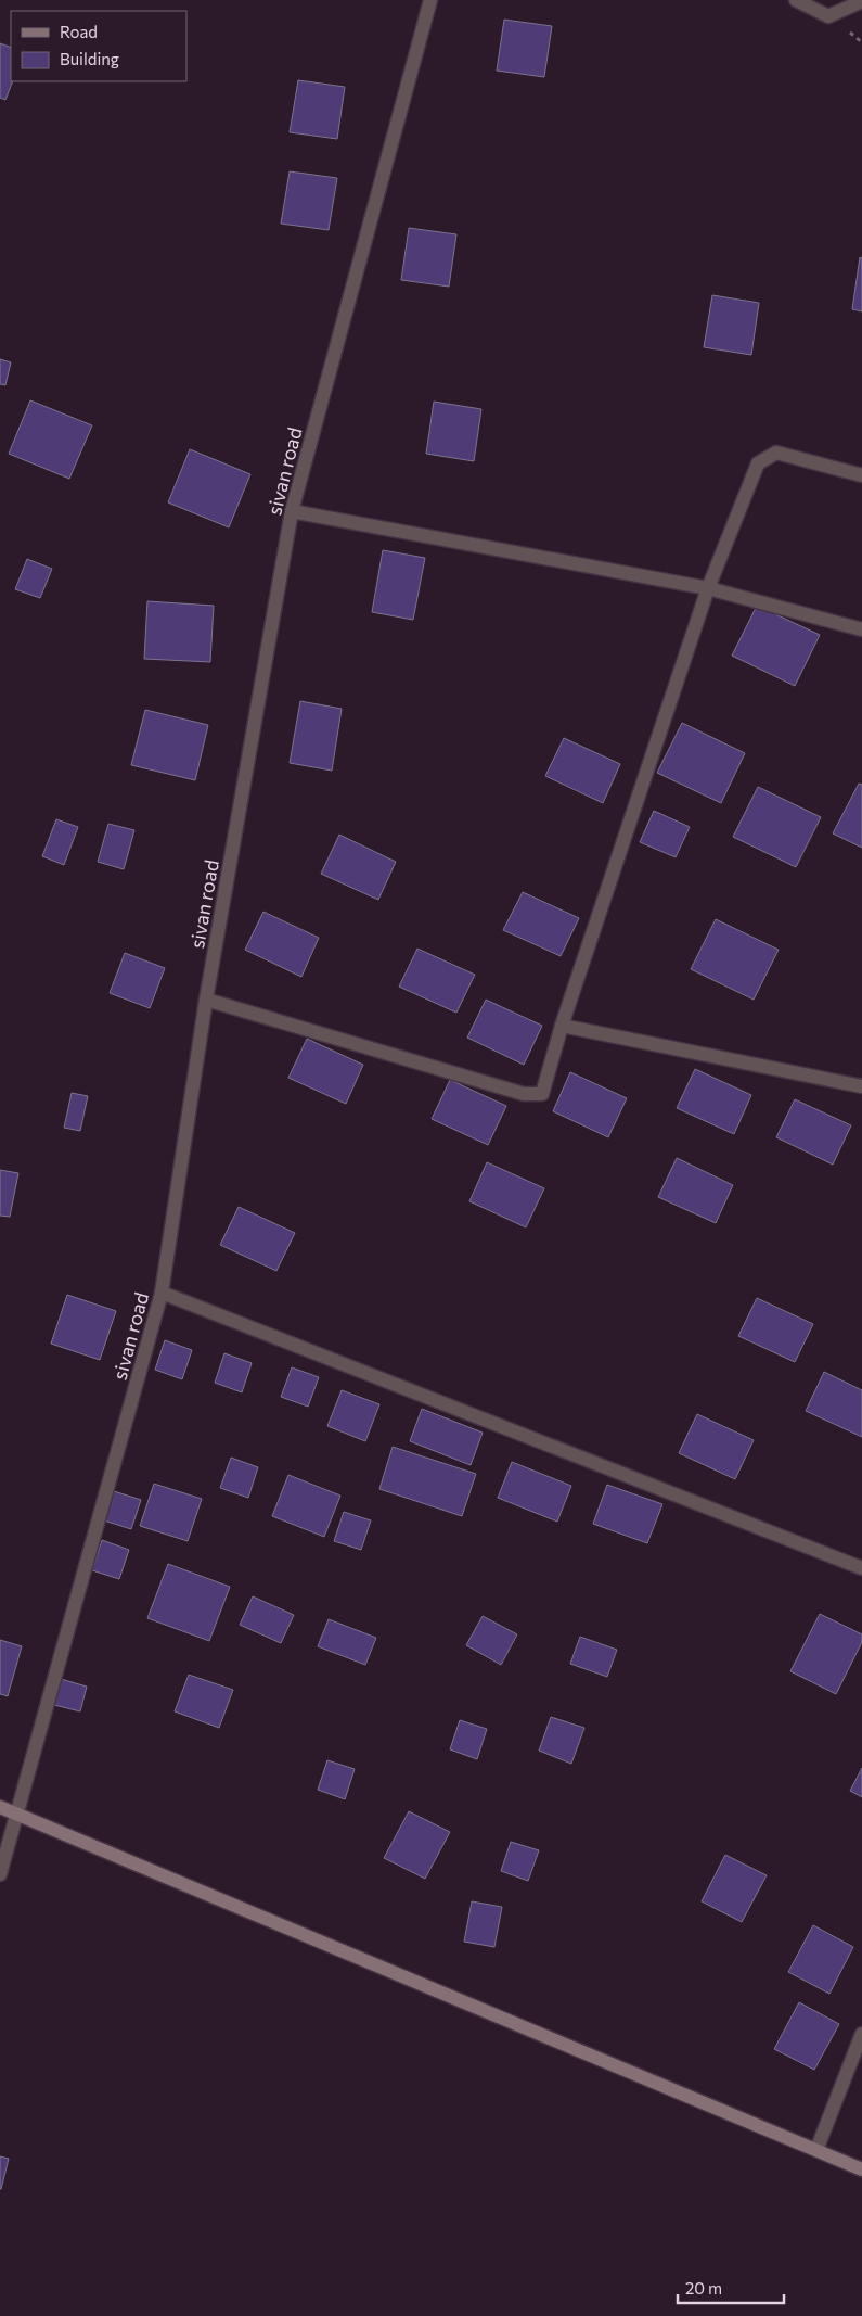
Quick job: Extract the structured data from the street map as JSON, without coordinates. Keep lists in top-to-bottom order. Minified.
{"streets":{"street":["sivan road"]},"legend":["Road","Building"],"scale_bar":"20 m"}
